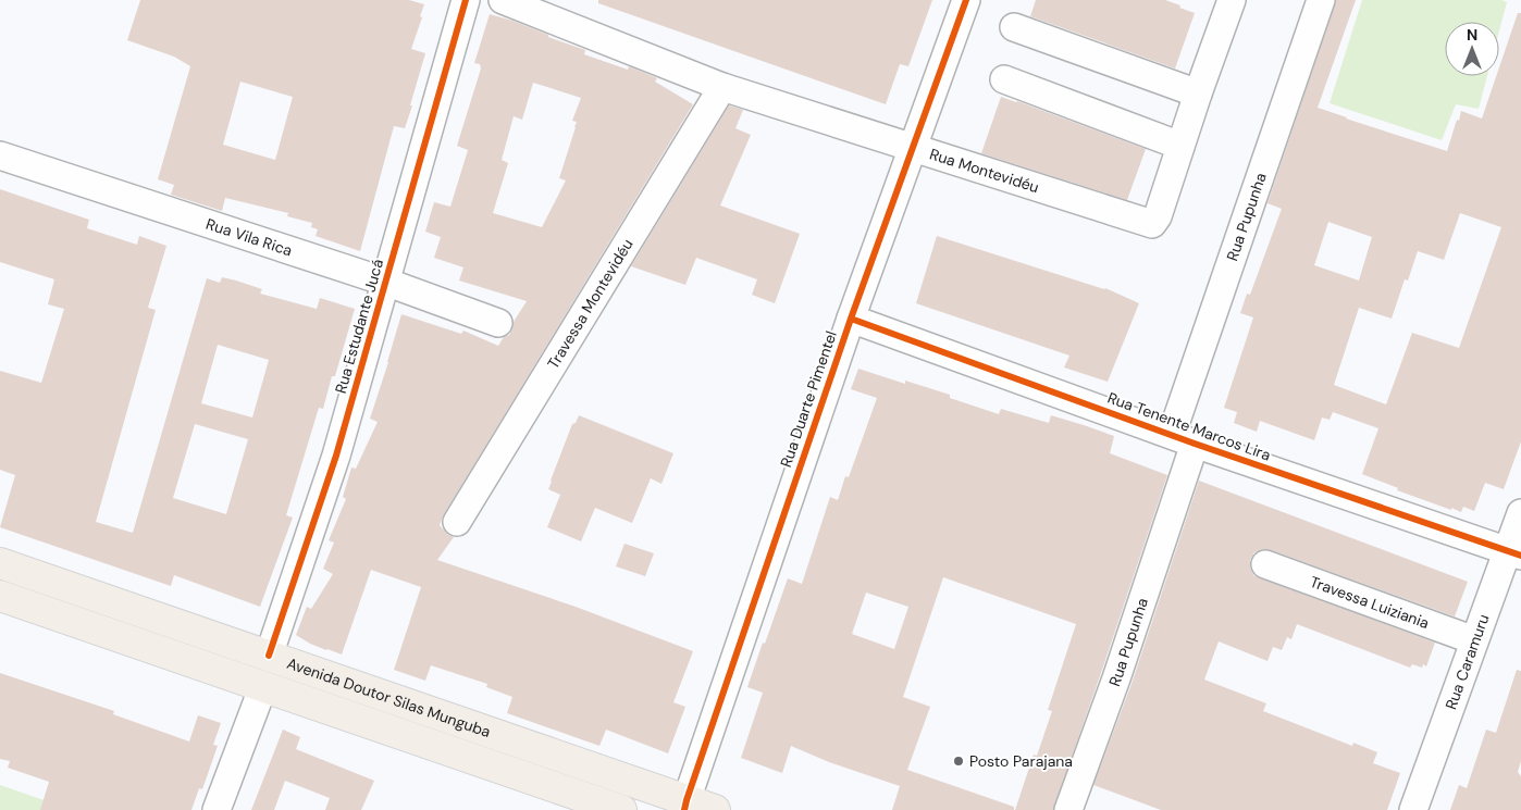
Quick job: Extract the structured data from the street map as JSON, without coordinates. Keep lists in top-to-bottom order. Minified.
{"streets":{"main road":["Avenida Doutor Silas Munguba"],"street":["Rua Montevidéu","Rua Pupunha","Rua Vila Rica","Travessa Montevidéu","Rua Estudante Jucá","Rua Duarte Pimentel","Rua Tenente Marcos Lira","Travessa Luiziania","Rua Caramuru"]},"crossings":[["Rua Montevidéu","Travessa Montevidéu"],["Rua Montevidéu","Rua Duarte Pimentel"],["Rua Pupunha","Rua Tenente Marcos Lira"],["Rua Vila Rica","Rua Estudante Jucá"],["Rua Estudante Jucá","Avenida Doutor Silas Munguba"],["Rua Duarte Pimentel","Rua Tenente Marcos Lira"],["Rua Duarte Pimentel","Avenida Doutor Silas Munguba"],["Rua Tenente Marcos Lira","Rua Caramuru"],["Travessa Luiziania","Rua Caramuru"]],"places":["Posto Parajana"],"north":"top"}
